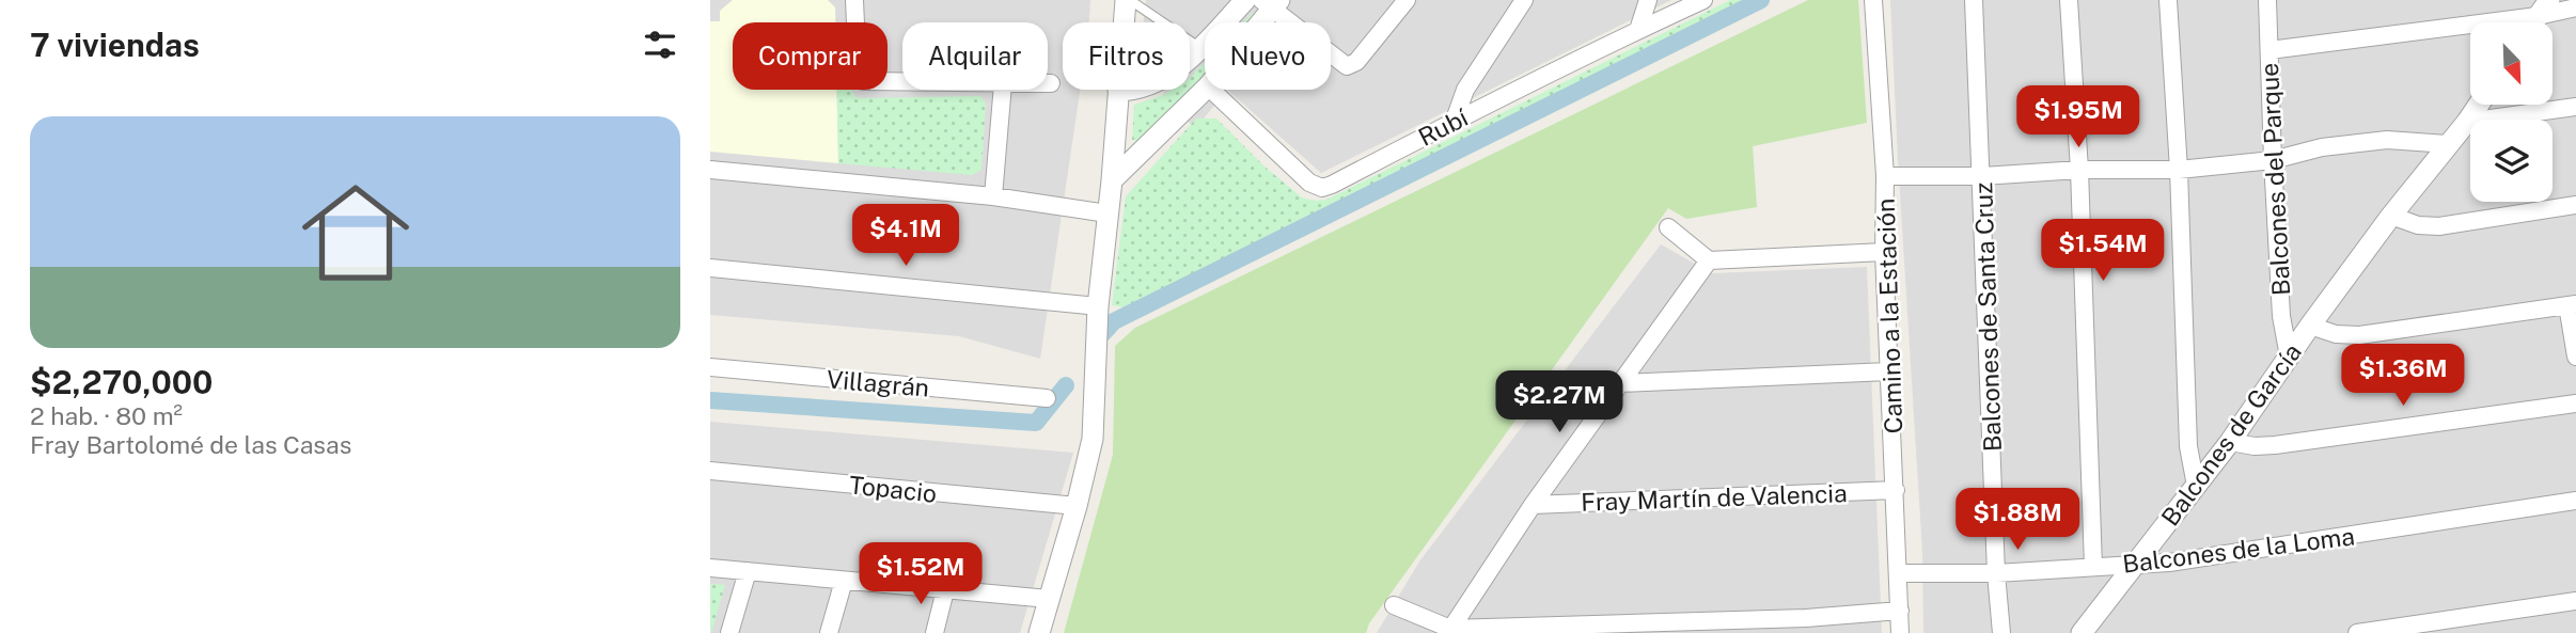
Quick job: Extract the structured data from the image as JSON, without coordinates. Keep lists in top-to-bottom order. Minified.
{"streets":{"street":["Rubí","Balcones del Parque","Camino a la Estación","Balcones de Santa Cruz","Villagrán","Balcones de García","Topacio","Fray Martín de Valencia","Balcones de la Loma"]},"crossings":[["Balcones del Parque","Balcones de García"],["Camino a la Estación","Fray Martín de Valencia"],["Camino a la Estación","Balcones de la Loma"],["Balcones de Santa Cruz","Balcones de la Loma"],["Balcones de García","Balcones de la Loma"]],"north":"bottom right","page":{"heading":"7 viviendas","chip":["Comprar","Alquilar","Filtros","Nuevo"],"price":["$1.95M","$4.1M","$1.54M","$1.36M","$2.27M","$1.88M","$1.52M"],"list":[{"name":"$2,270,000","note":"2 hab. · 80 m² · Fray Bartolomé de las Casas"}]}}
